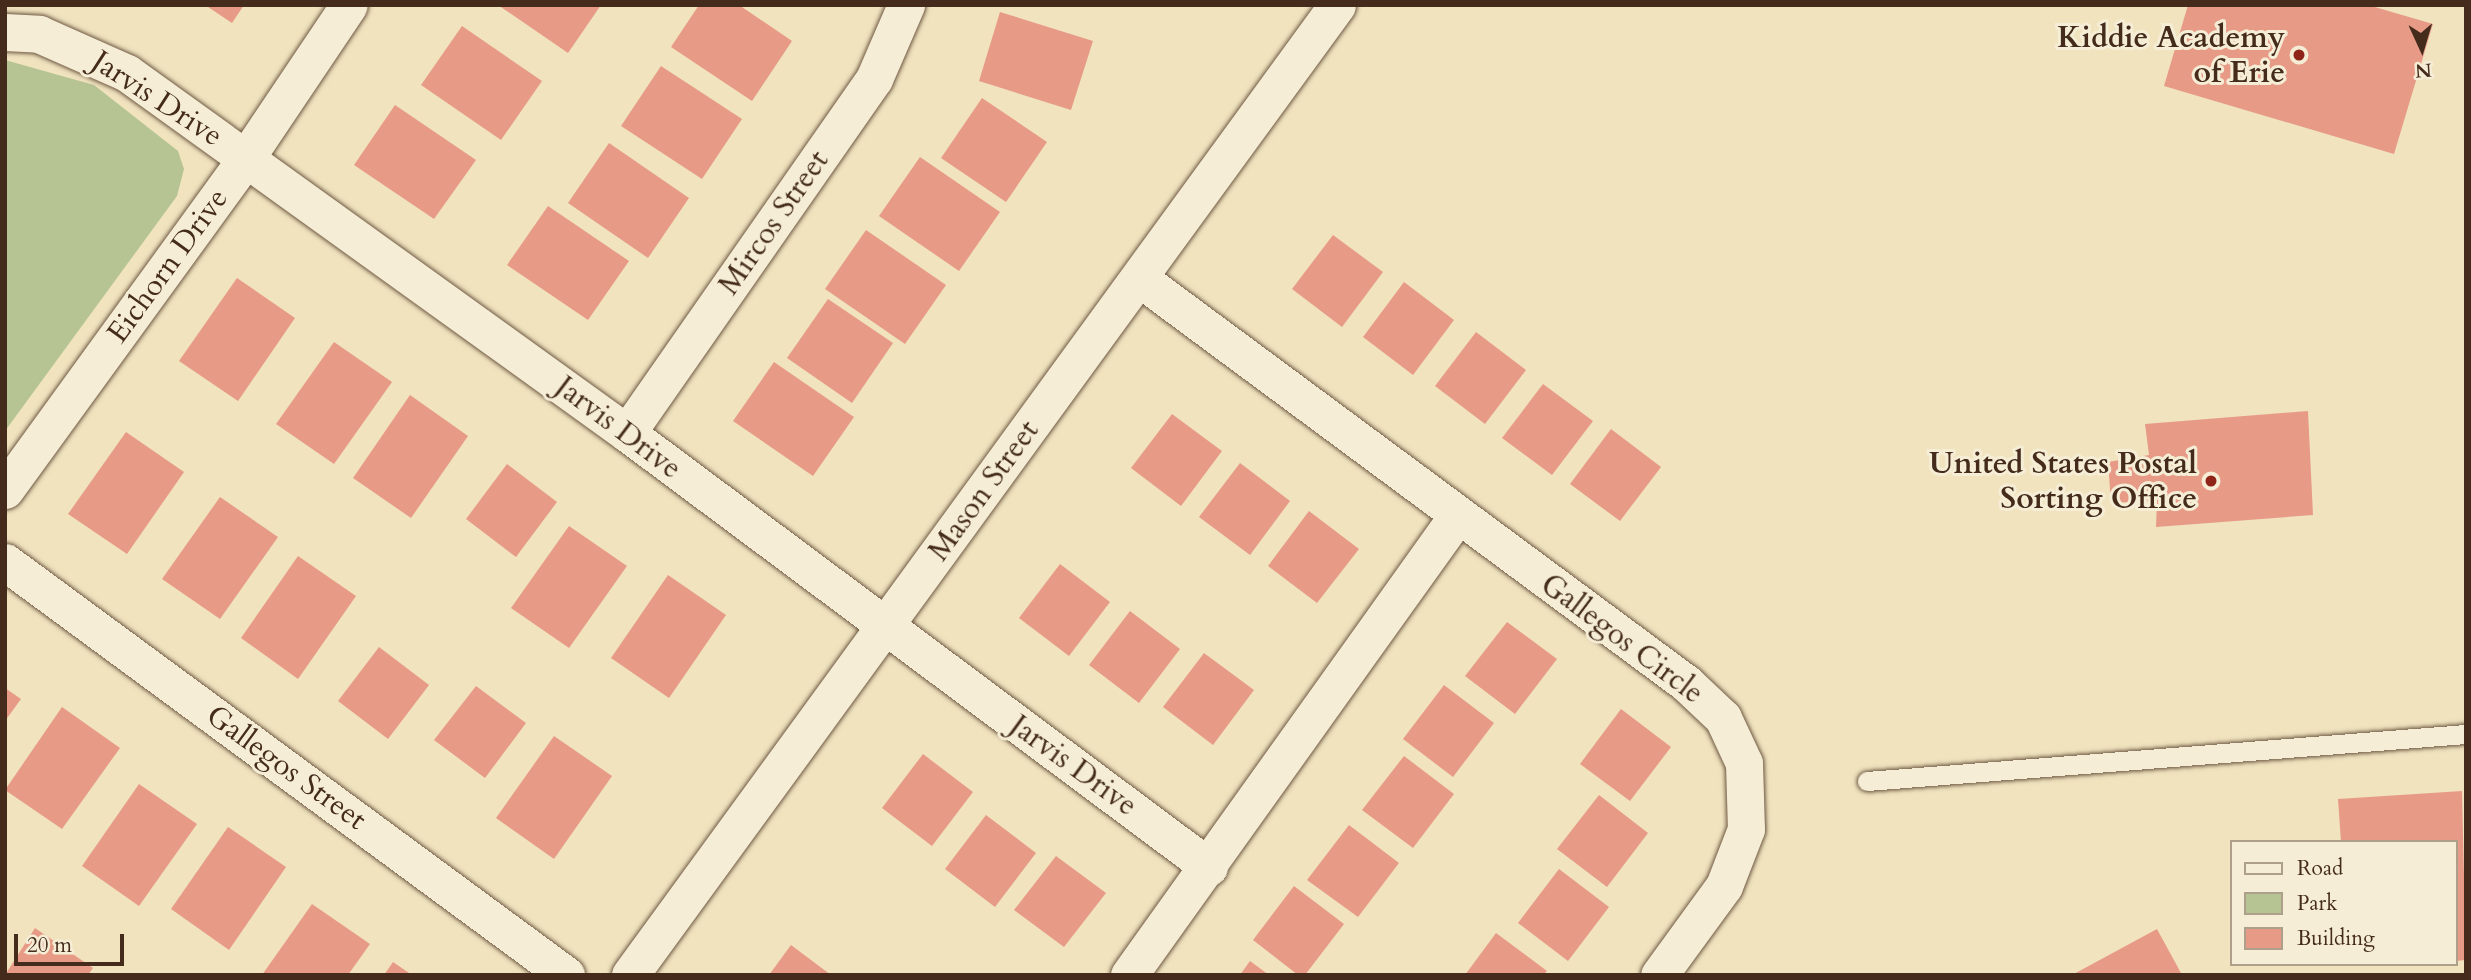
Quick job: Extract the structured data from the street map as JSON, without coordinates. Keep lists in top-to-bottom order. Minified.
{"streets":{"street":["Jarvis Drive","Mircos Street","Eichorn Drive","Mason Street","Gallegos Circle","Gallegos Street"]},"crossings":[["Jarvis Drive","Mircos Street"],["Jarvis Drive","Eichorn Drive"],["Jarvis Drive","Mason Street"],["Mason Street","Gallegos Circle"]],"places":["Kiddie Academy of Erie","United States Postal Sorting Office"],"legend":["Road","Park","Building"],"scale_bar":"20 m","north":"bottom"}
